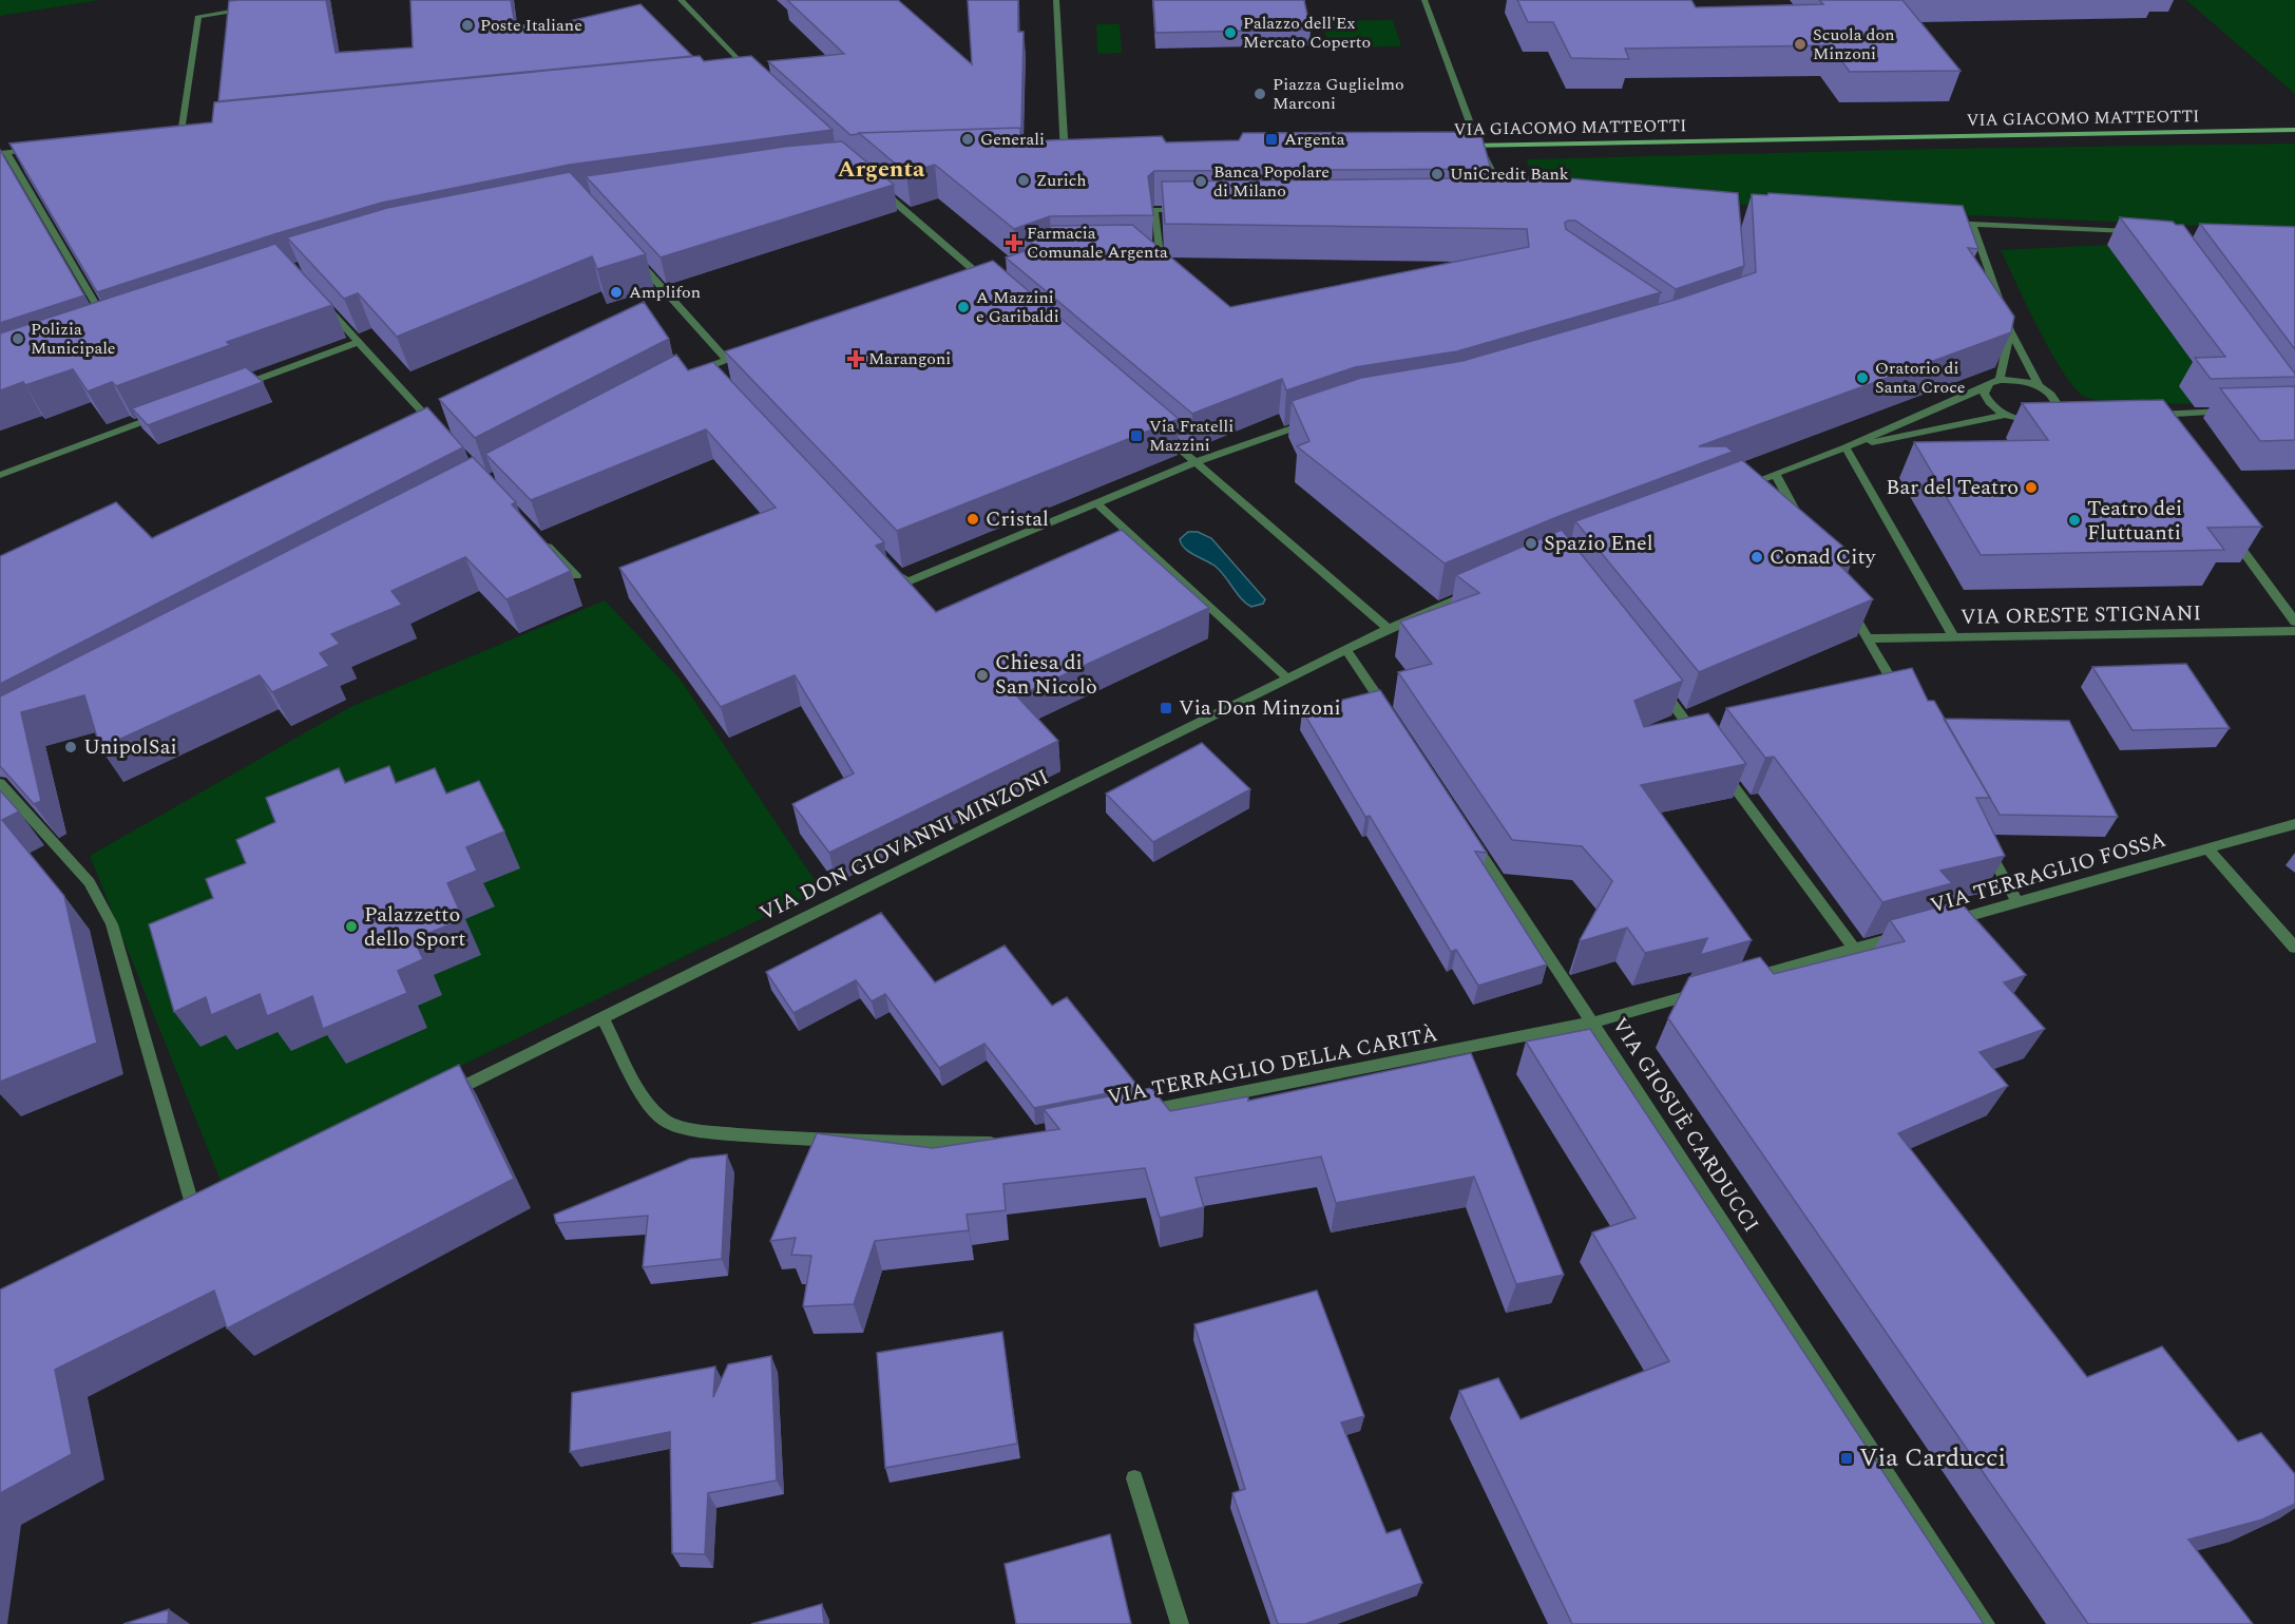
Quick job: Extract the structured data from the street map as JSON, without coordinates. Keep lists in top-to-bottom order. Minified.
{"streets":{"street":["VIA GIACOMO MATTEOTTI","VIA ORESTE STIGNANI","VIA DON GIOVANNI MINZONI","VIA TERRAGLIO FOSSA","VIA TERRAGLIO DELLA CARITÀ","VIA GIOSUÈ CARDUCCI"]},"crossings":[["VIA TERRAGLIO DELLA CARITÀ","VIA GIOSUÈ CARDUCCI"]],"districts":["Argenta"],"places":{"other":["Poste Italiane","Palazzo dell'Ex Mercato Coperto","Scuola don Minzoni","Piazza Guglielmo Marconi","Generali","UniCredit Bank","Zurich","Banca Popolare di Milano","Amplifon","A Mazzini e Garibaldi","Polizia Municipale","Oratorio di Santa Croce","Bar del Teatro","Cristal","Teatro dei Fluttuanti","Spazio Enel","Conad City","Chiesa di San Nicolò","UnipolSai","Palazzetto dello Sport"],"transit":["Argenta","Via Fratelli Mazzini","Via Don Minzoni","Via Carducci"],"health":["Farmacia Comunale Argenta","Marangoni"]}}
